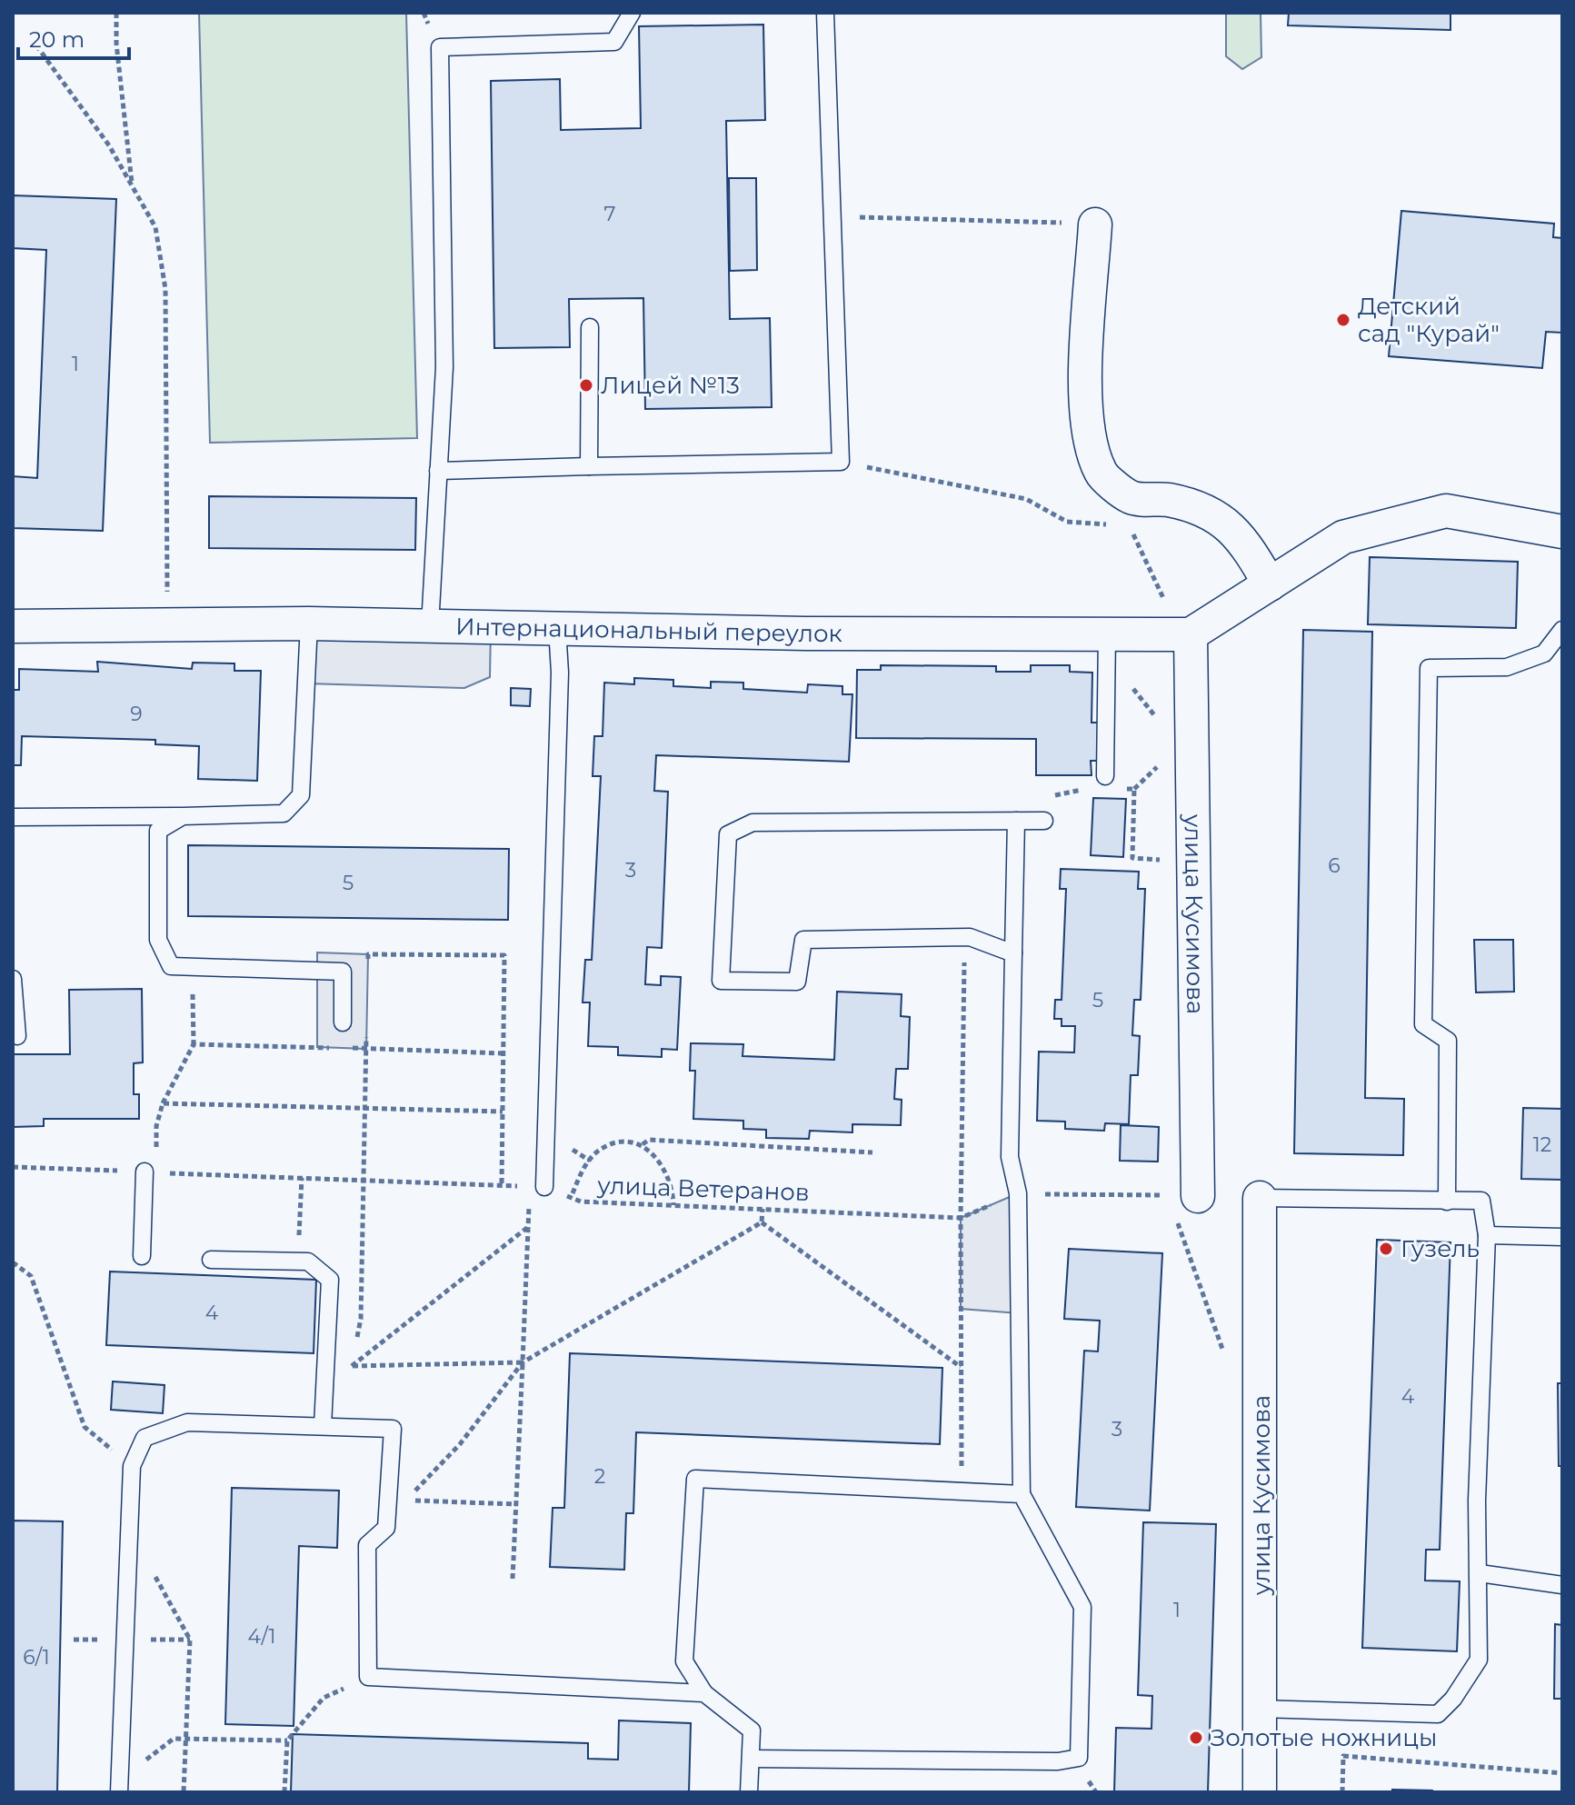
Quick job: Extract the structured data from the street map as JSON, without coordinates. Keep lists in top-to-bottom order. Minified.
{"streets":{"street":["Интернациональный переулок","улица Кусимова"],"path":["улица Ветеранов"]},"crossings":[["Интернациональный переулок","улица Кусимова"],["улица Кусимова","улица Ветеранов"]],"places":["Детский сад \"Курай\"","Лицей №13","Гузель","Золотые ножницы"],"house_numbers":["7","1","9","6","3","5","5","12","4","4","3","2","1","4/1","6/1"],"scale_bar":"20 m"}
